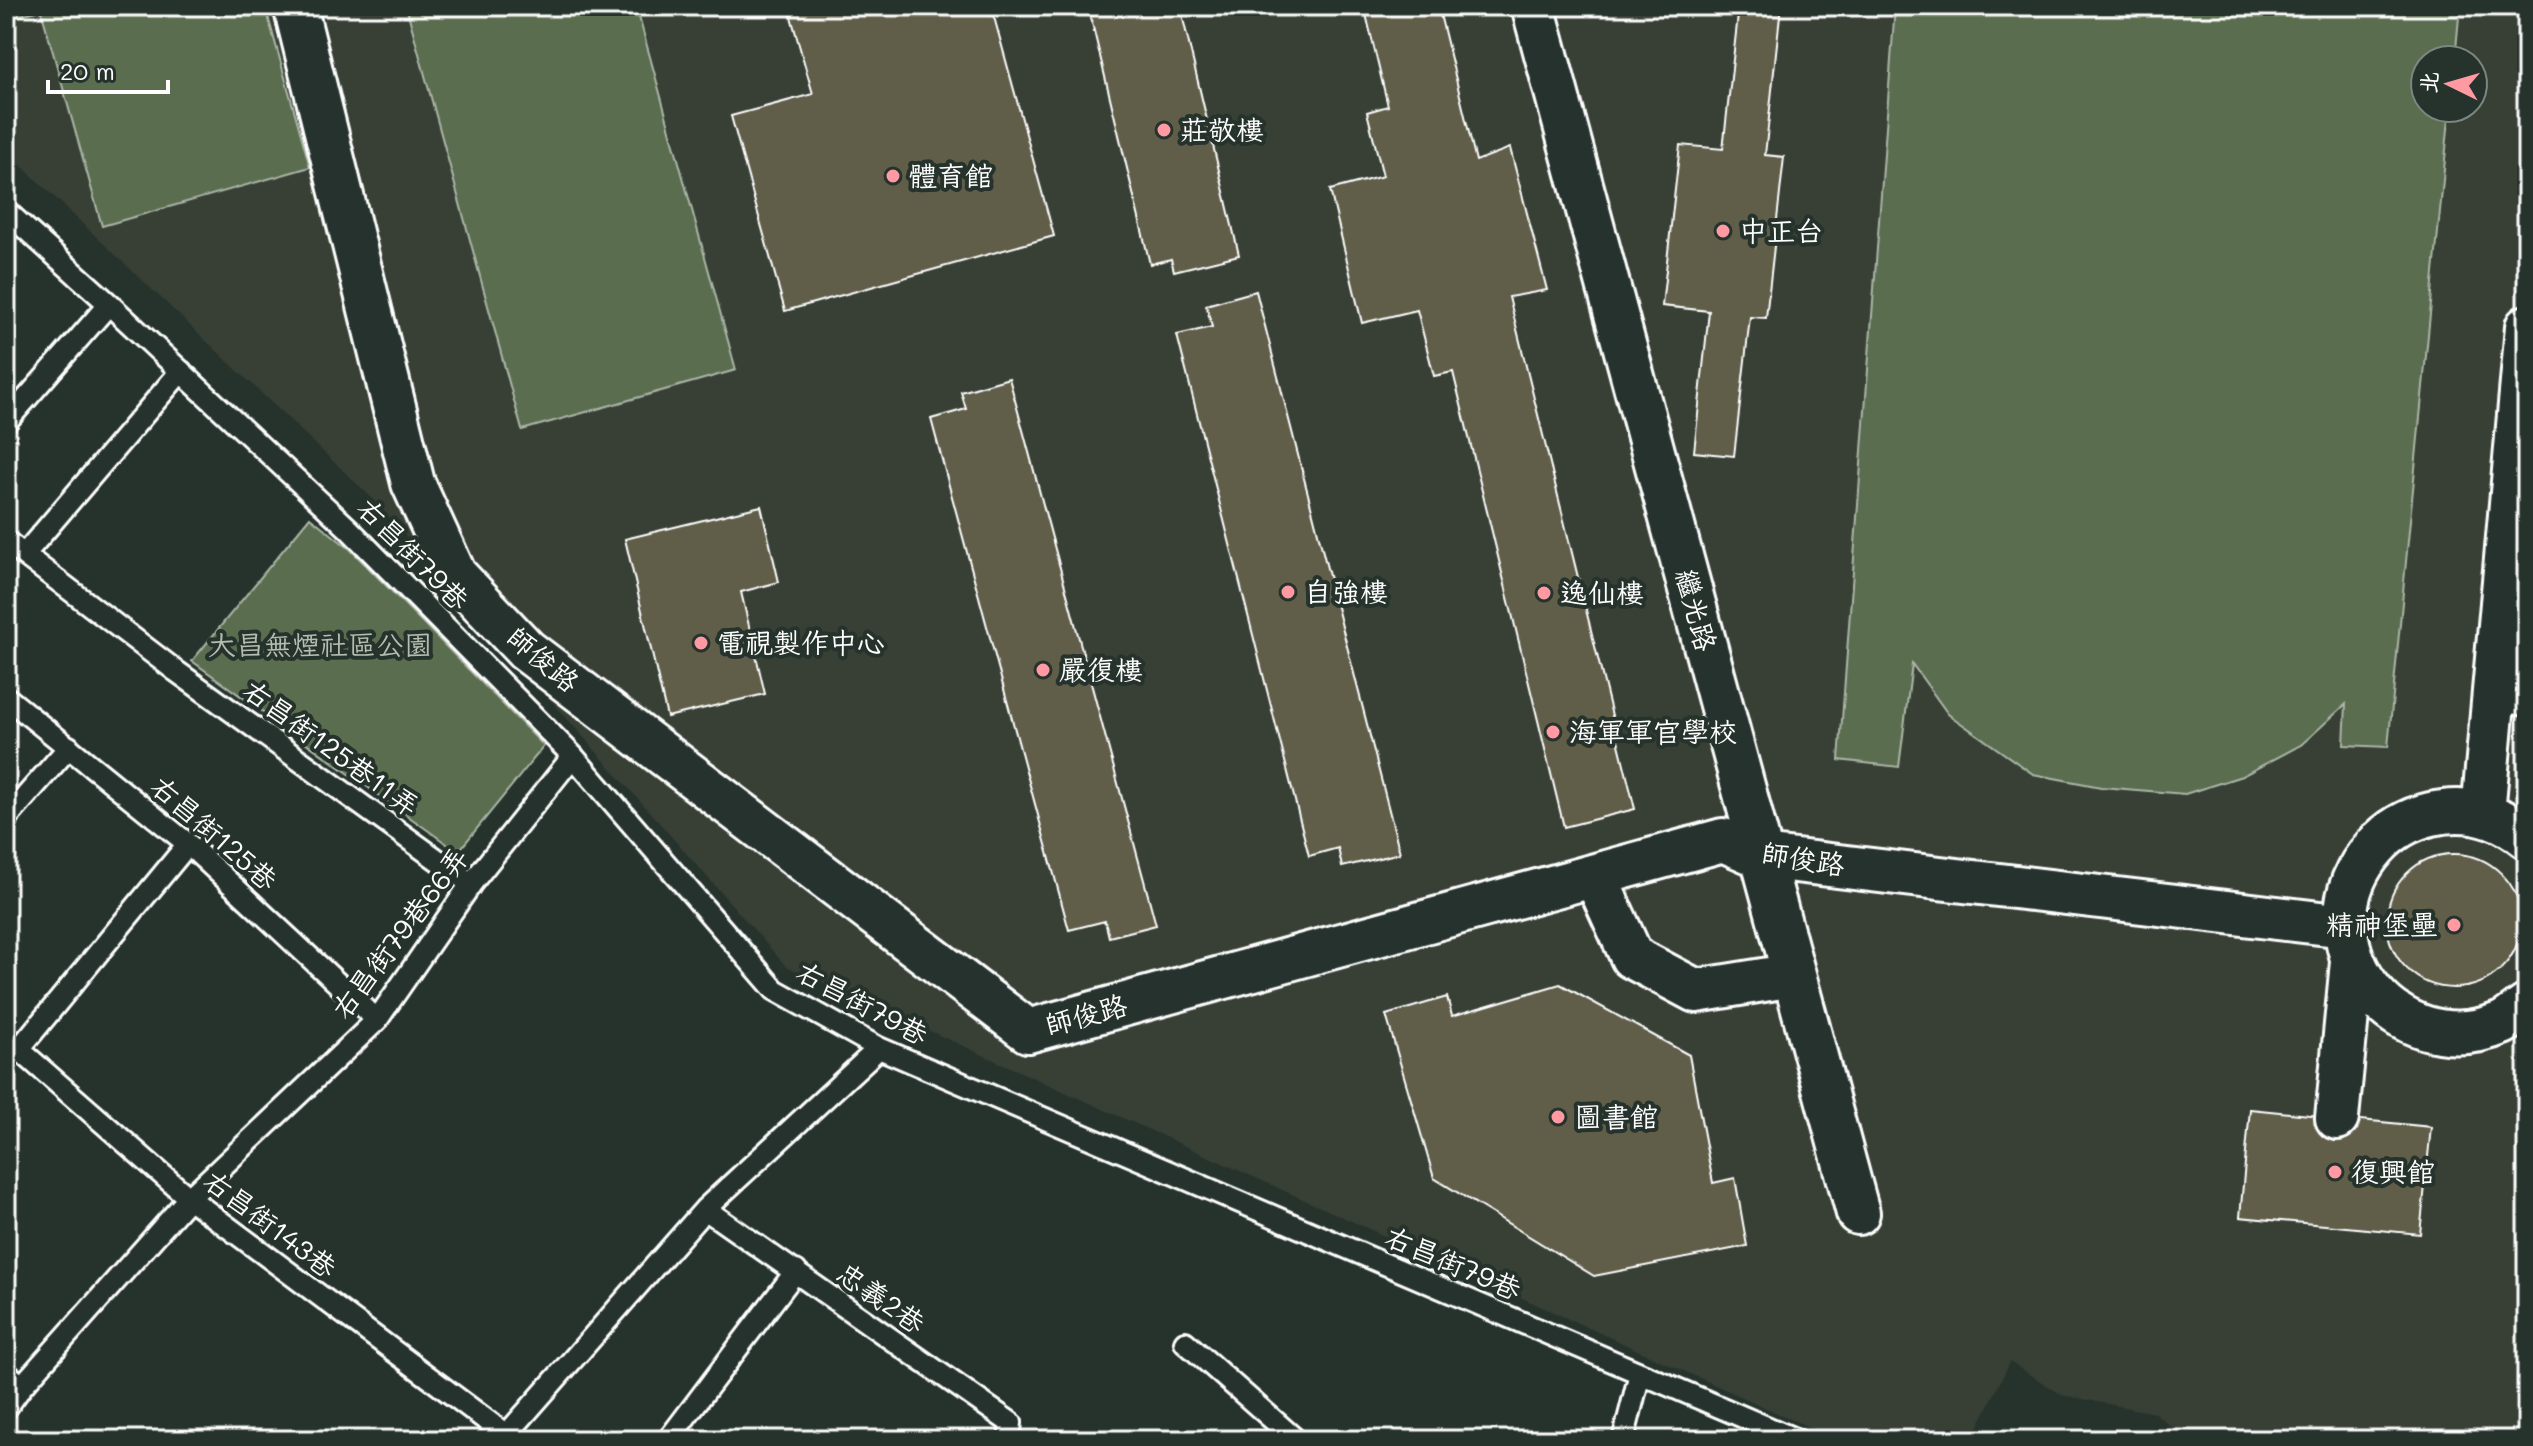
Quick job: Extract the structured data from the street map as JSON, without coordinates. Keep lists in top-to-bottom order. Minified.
{"streets":{"street":["繼光路","師俊路"],"lane":["右昌街79巷","右昌街125巷11弄","右昌街125巷","右昌街79巷66弄","右昌街143巷","忠義2巷"]},"crossings":[["右昌街79巷","右昌街79巷66弄"],["繼光路","師俊路"],["右昌街125巷11弄","右昌街79巷66弄"],["右昌街125巷","右昌街79巷66弄"],["右昌街79巷66弄","右昌街143巷"]],"parks":["大昌無煙社區公園"],"places":["莊敬樓","體育館","中正台","自強樓","逸仙樓","電視製作中心","嚴復樓","海軍軍官學校","精神堡壘","圖書館","復興館"],"scale_bar":"20 m","north":"left"}
